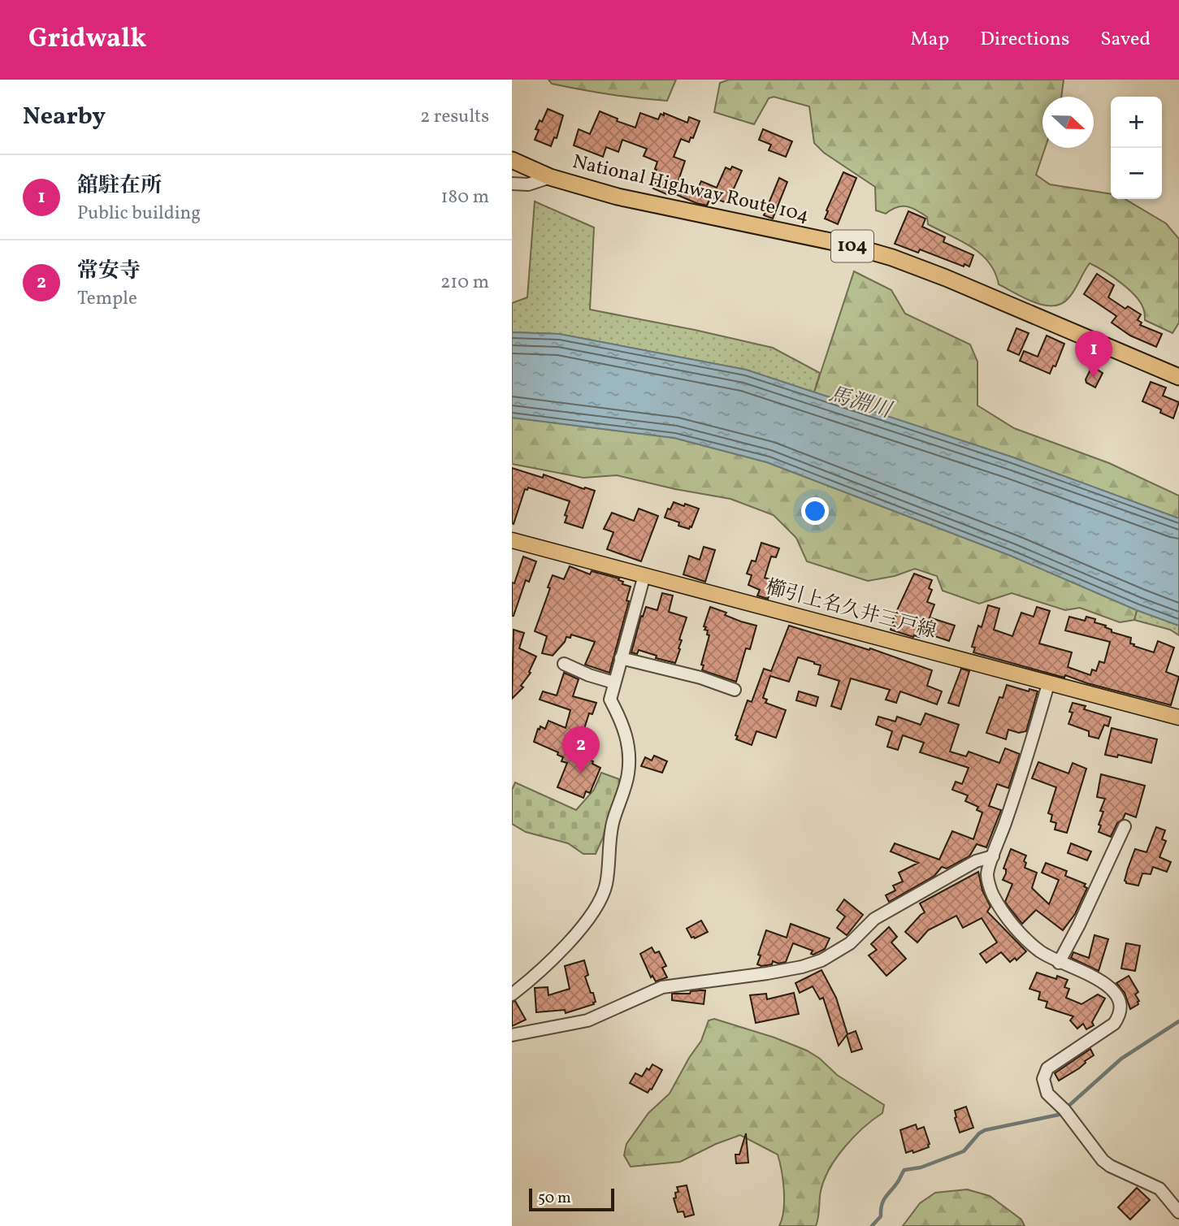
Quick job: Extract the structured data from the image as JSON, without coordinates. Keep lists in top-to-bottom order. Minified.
{"streets":{"highway":["National Highway Route 104","104"],"main road":["櫛引上名久井三戸線"]},"water":["馬淵川"],"scale_bar":"50 m","north":"right","page":{"header":"Gridwalk","nav":["Map","Directions","Saved"],"heading":["Nearby","2 results"],"map_buttons":["+","−"],"list":[{"mark":"1","name":"舘駐在所","note":"Public building","value":"180 m"},{"mark":"2","name":"常安寺","note":"Temple","value":"210 m"}],"pins":["1","2"],"scale":"50 m"}}
